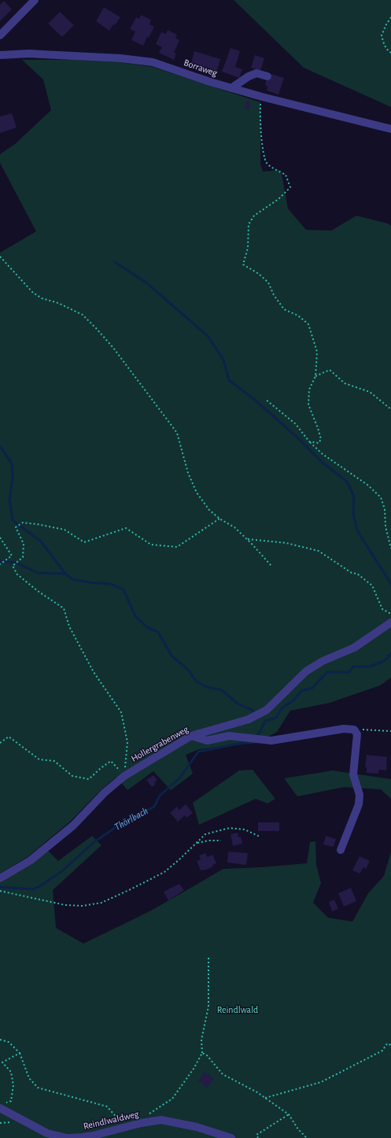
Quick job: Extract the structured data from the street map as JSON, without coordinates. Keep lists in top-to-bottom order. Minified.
{"streets":{"street":["Borraweg","Hollergrabenweg","Reindlwaldweg"]},"water":["Thörlbach"],"parks":["Reindlwald"]}
